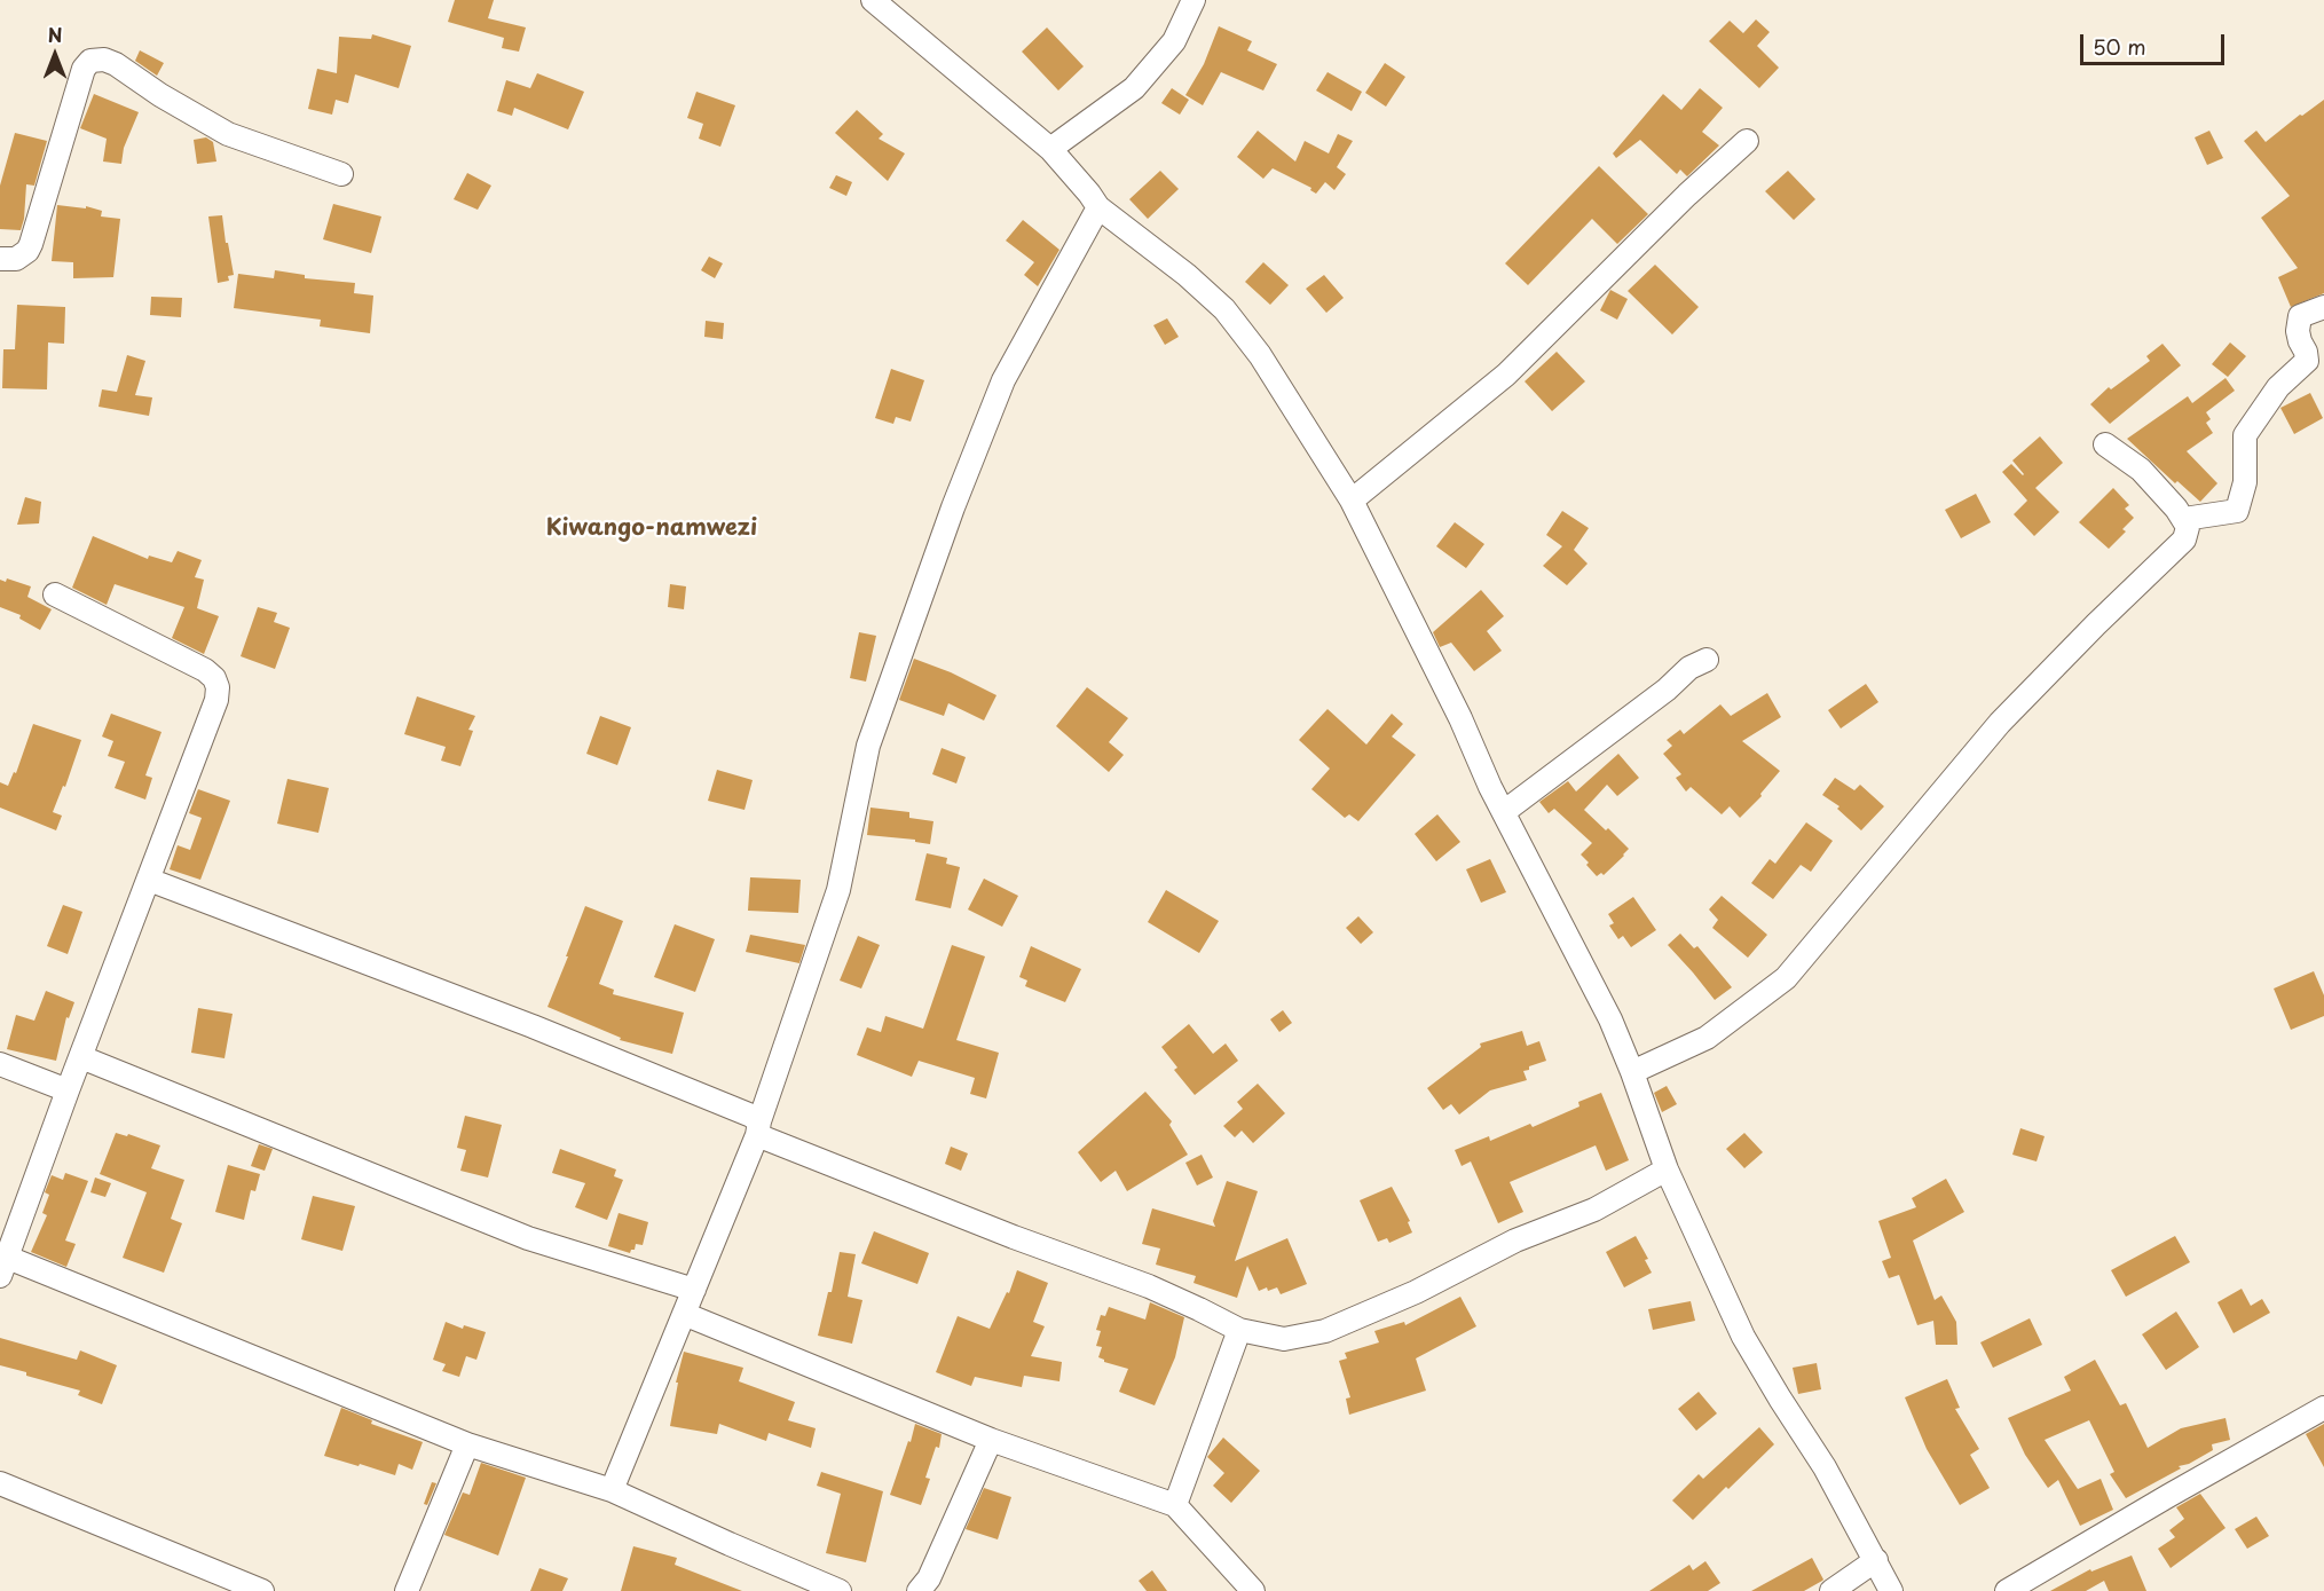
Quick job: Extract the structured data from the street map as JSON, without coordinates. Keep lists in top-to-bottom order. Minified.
{"districts":["Kiwango-namwezi"],"scale_bar":"50 m","north":"top"}
